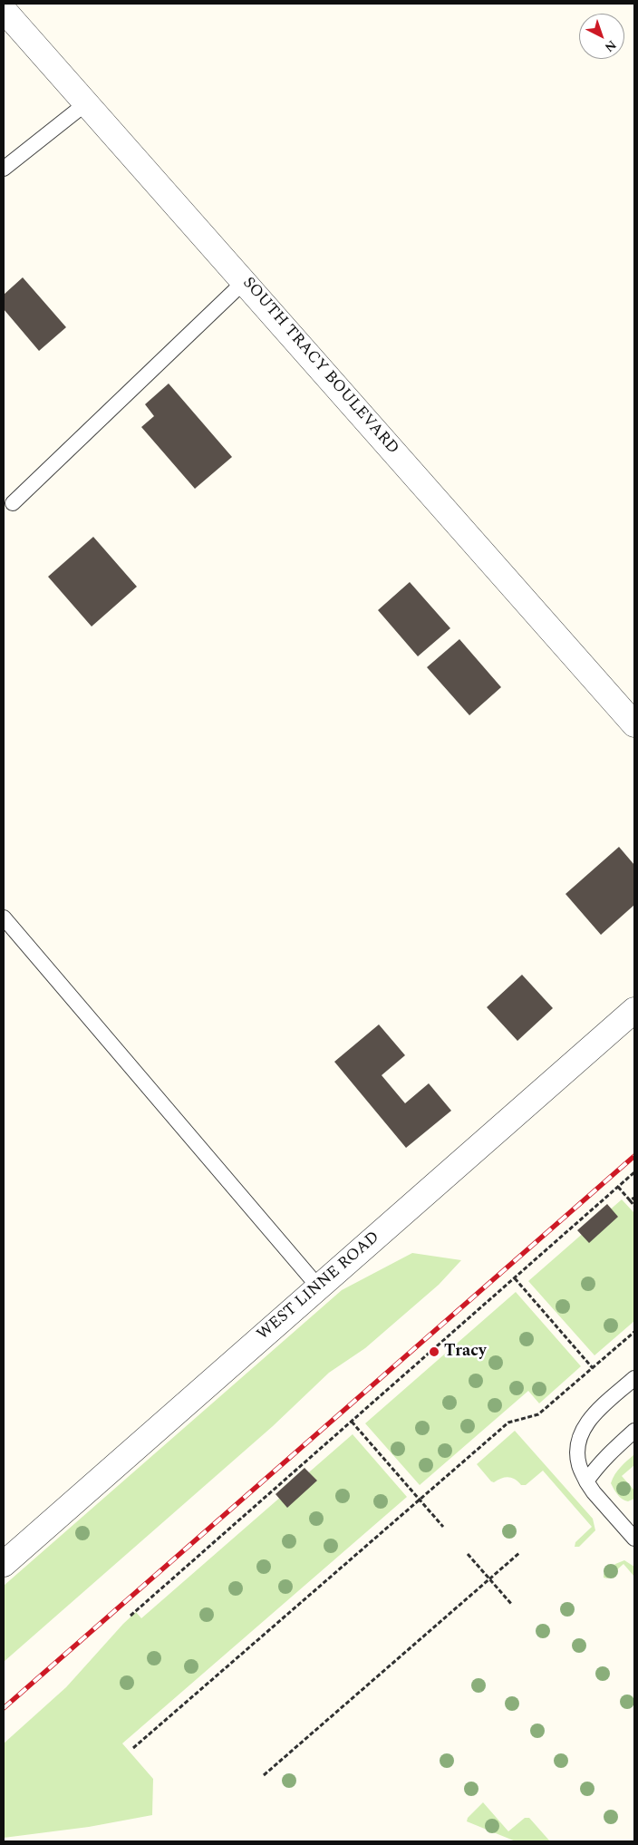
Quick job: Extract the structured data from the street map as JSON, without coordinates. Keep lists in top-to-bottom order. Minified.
{"streets":{"street":["SOUTH TRACY BOULEVARD","WEST LINNE ROAD"]},"places":["Tracy"],"north":"bottom right"}
